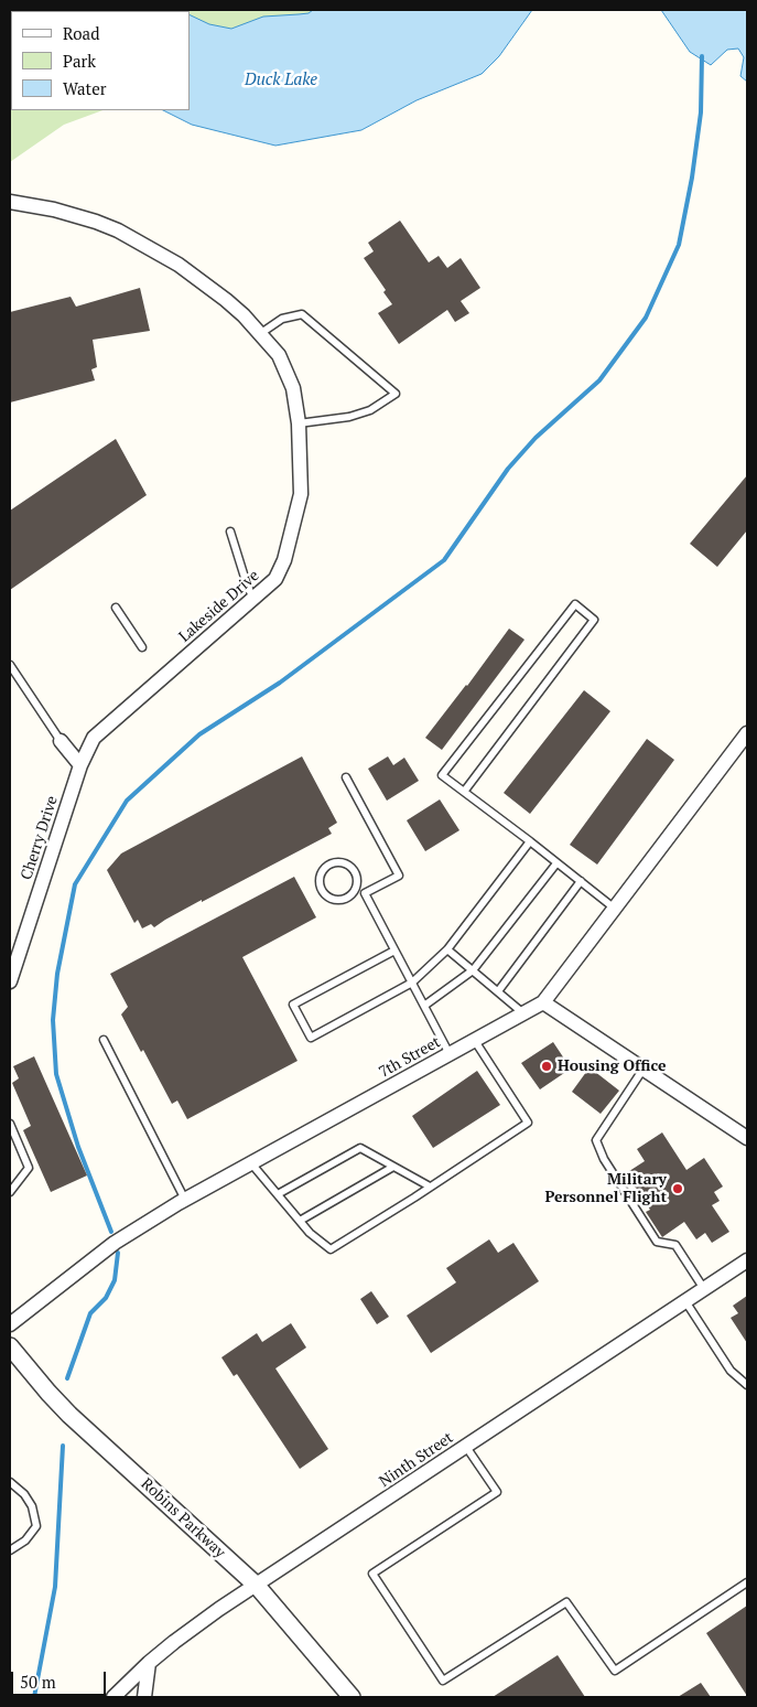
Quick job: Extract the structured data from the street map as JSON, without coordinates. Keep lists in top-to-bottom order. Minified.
{"streets":{"street":["Lakeside Drive","Cherry Drive","7th Street","Ninth Street","Robins Parkway"]},"crossings":[["Lakeside Drive","Cherry Drive"],["Ninth Street","Robins Parkway"]],"water":["Duck Lake"],"places":["Housing Office","Military Personnel Flight"],"legend":["Road","Park","Water"],"scale_bar":"50 m"}
